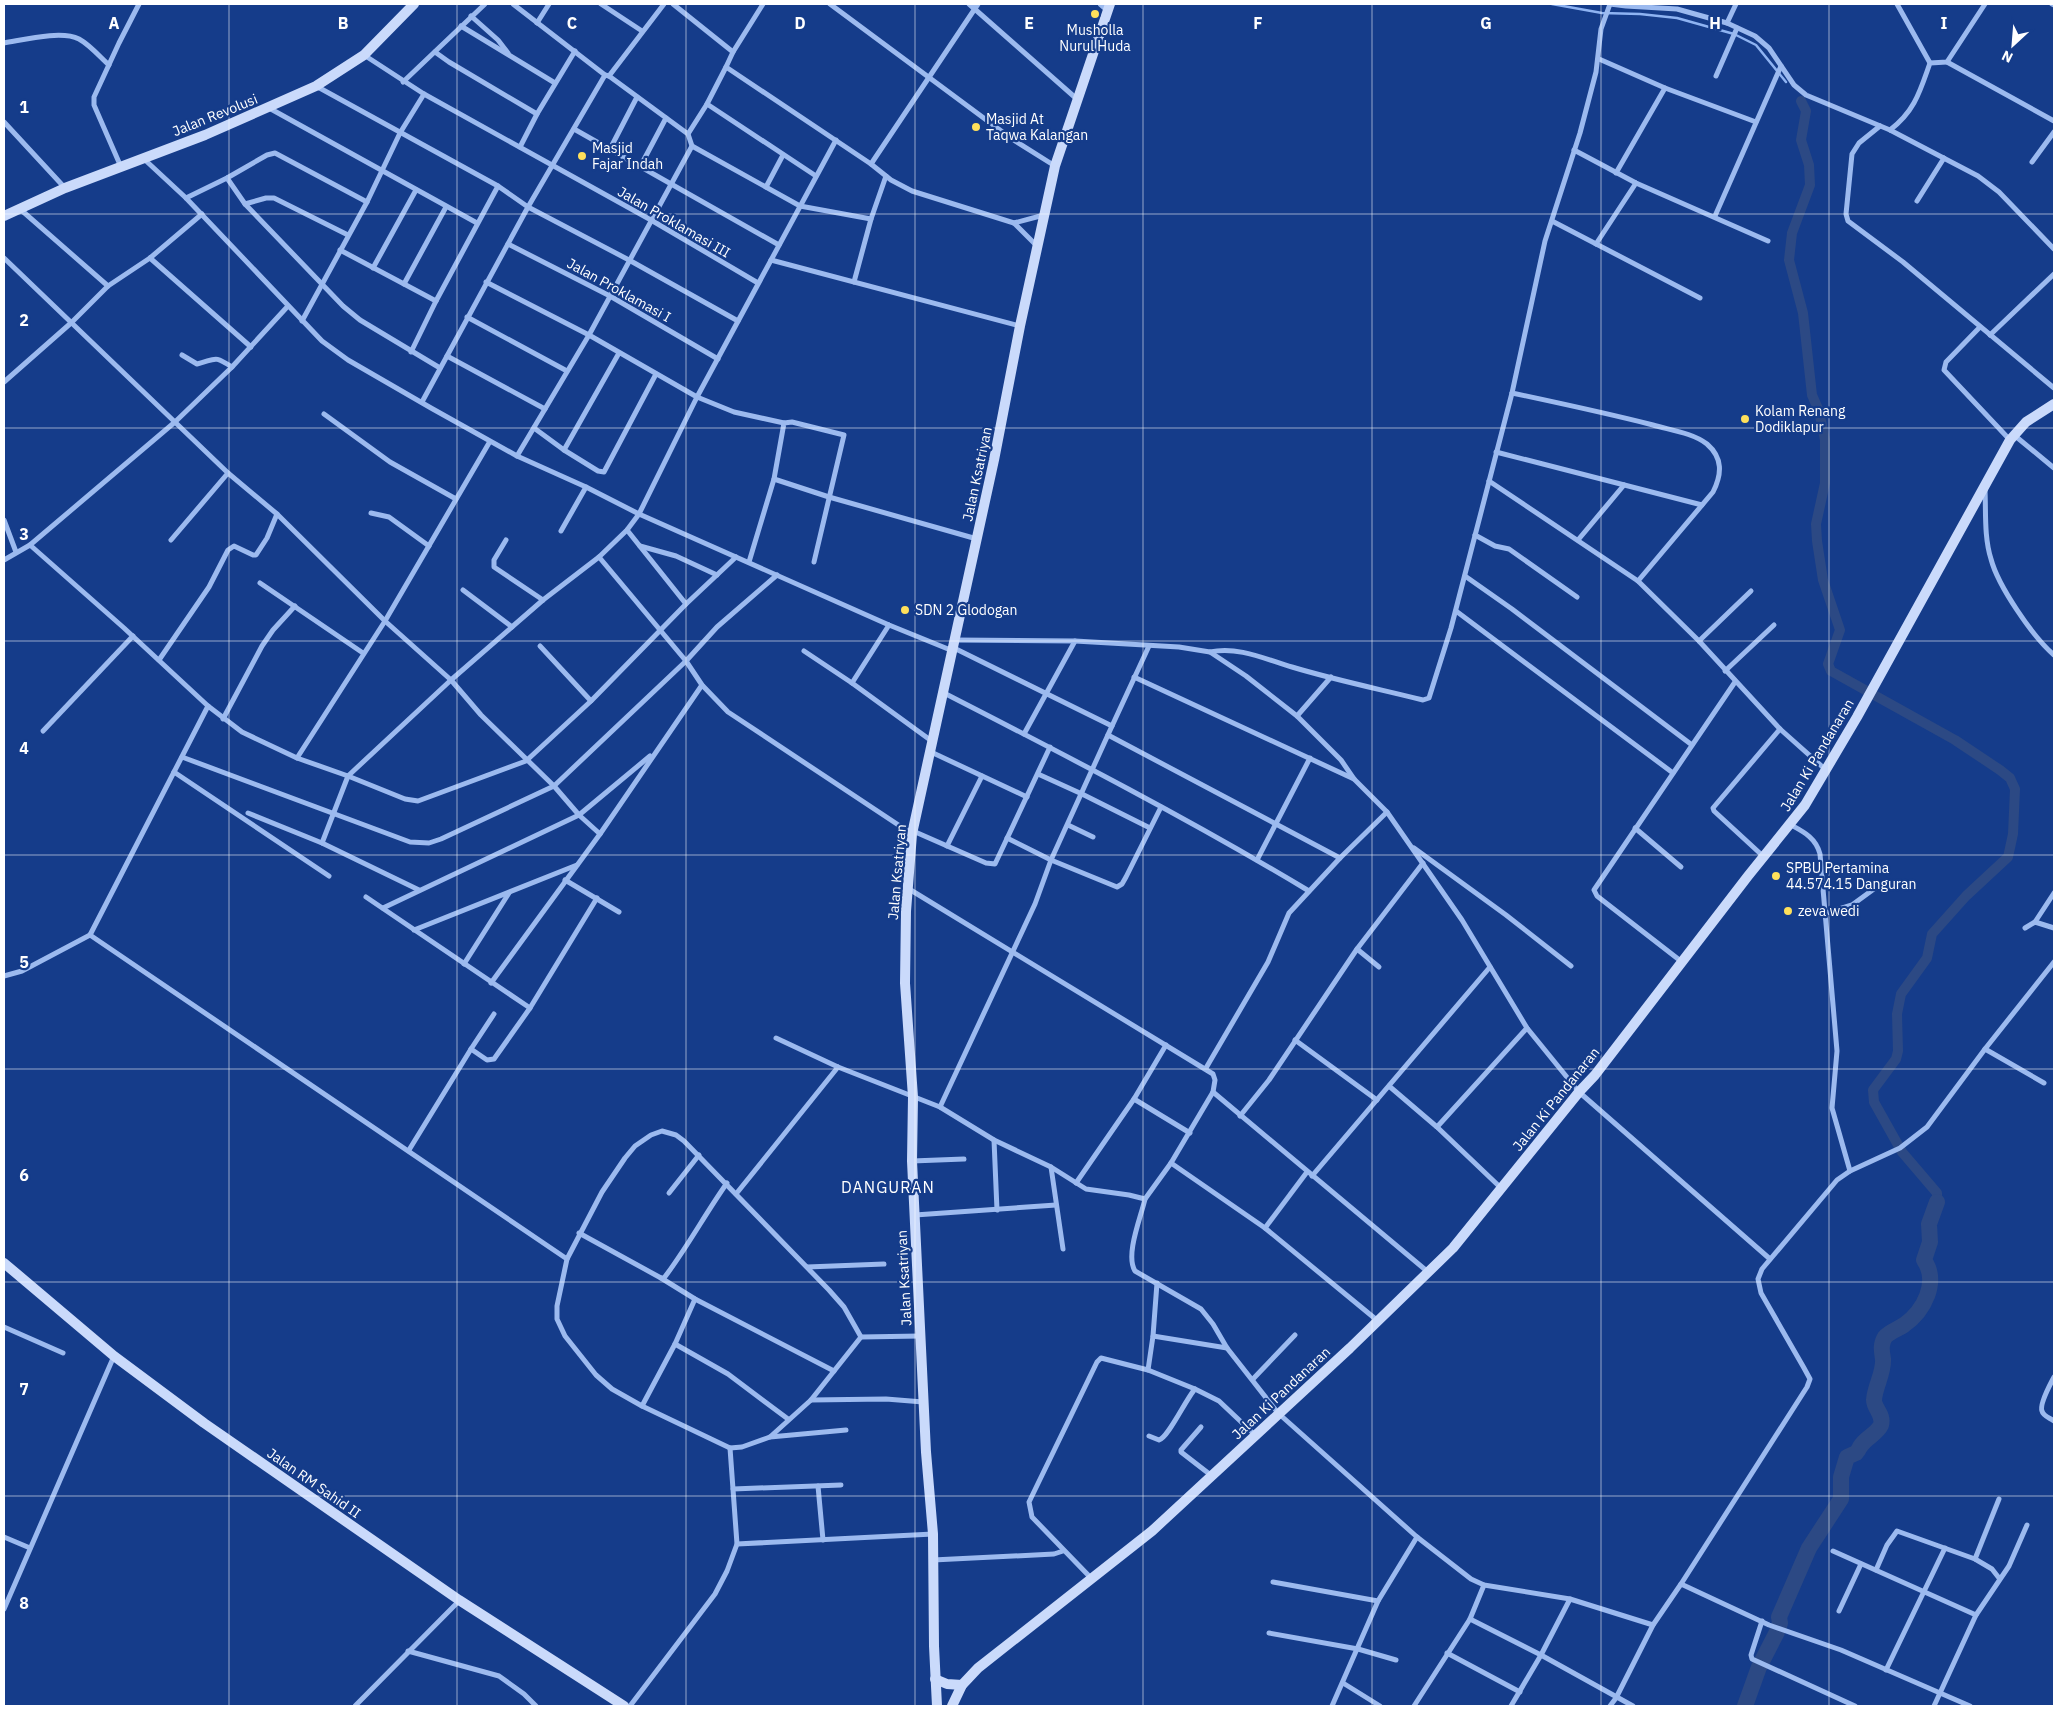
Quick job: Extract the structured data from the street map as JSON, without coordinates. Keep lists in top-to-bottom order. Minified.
{"streets":{"street":["Jalan Revolusi","Jalan Proklamasi III","Jalan Proklamasi I","Jalan Ksatriyan","Jalan Ki Pandanaran","Jalan RM Sahid II"]},"crossings":[["Jalan Revolusi","Jalan Proklamasi III"]],"districts":["DANGURAN"],"places":["Musholla Nurul Huda","Masjid At Taqwa Kalangan","Masjid Fajar Indah","Kolam Renang Dodiklapur","SDN 2 Glodogan","SPBU Pertamina 44.574.15 Danguran","zeva wedi"],"north":"bottom left","grid":{"columns":["A","B","C","D","E","F","G","H","I"],"rows":["1","2","3","4","5","6","7","8"]}}
